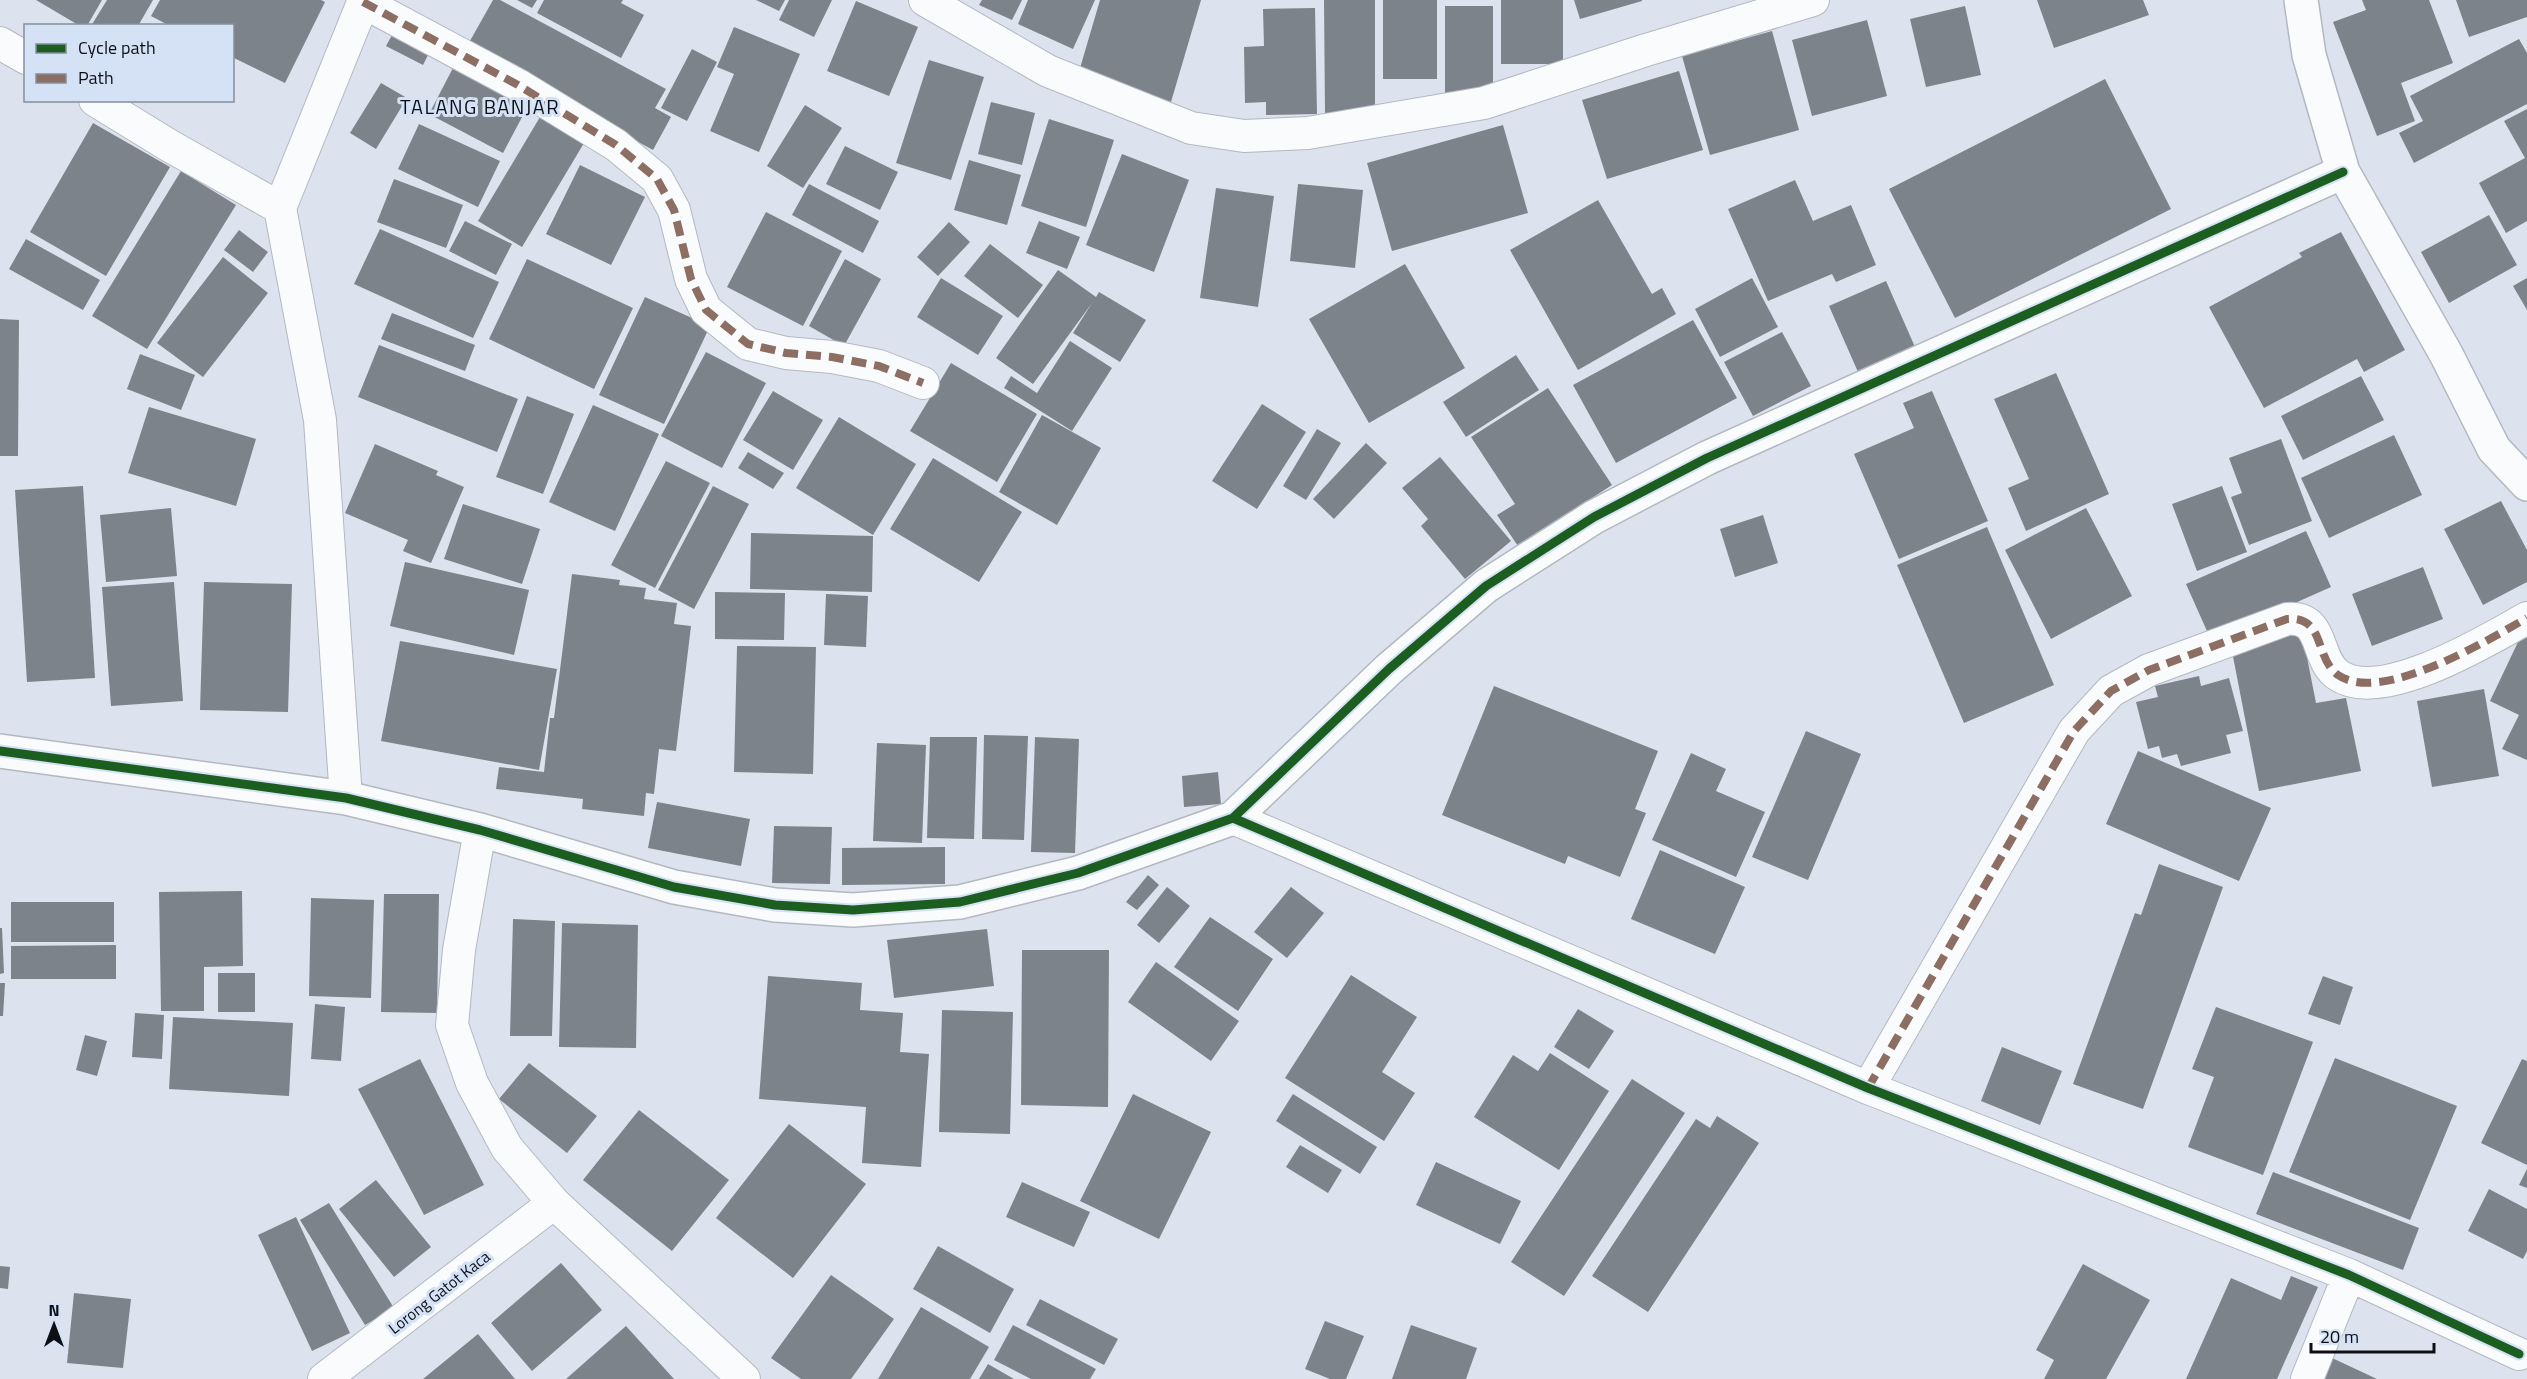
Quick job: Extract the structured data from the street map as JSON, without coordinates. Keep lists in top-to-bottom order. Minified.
{"streets":{"street":["Lorong Gatot Kaca"]},"districts":["TALANG BANJAR"],"legend":["Cycle path","Path"],"scale_bar":"20 m","north":"top"}
